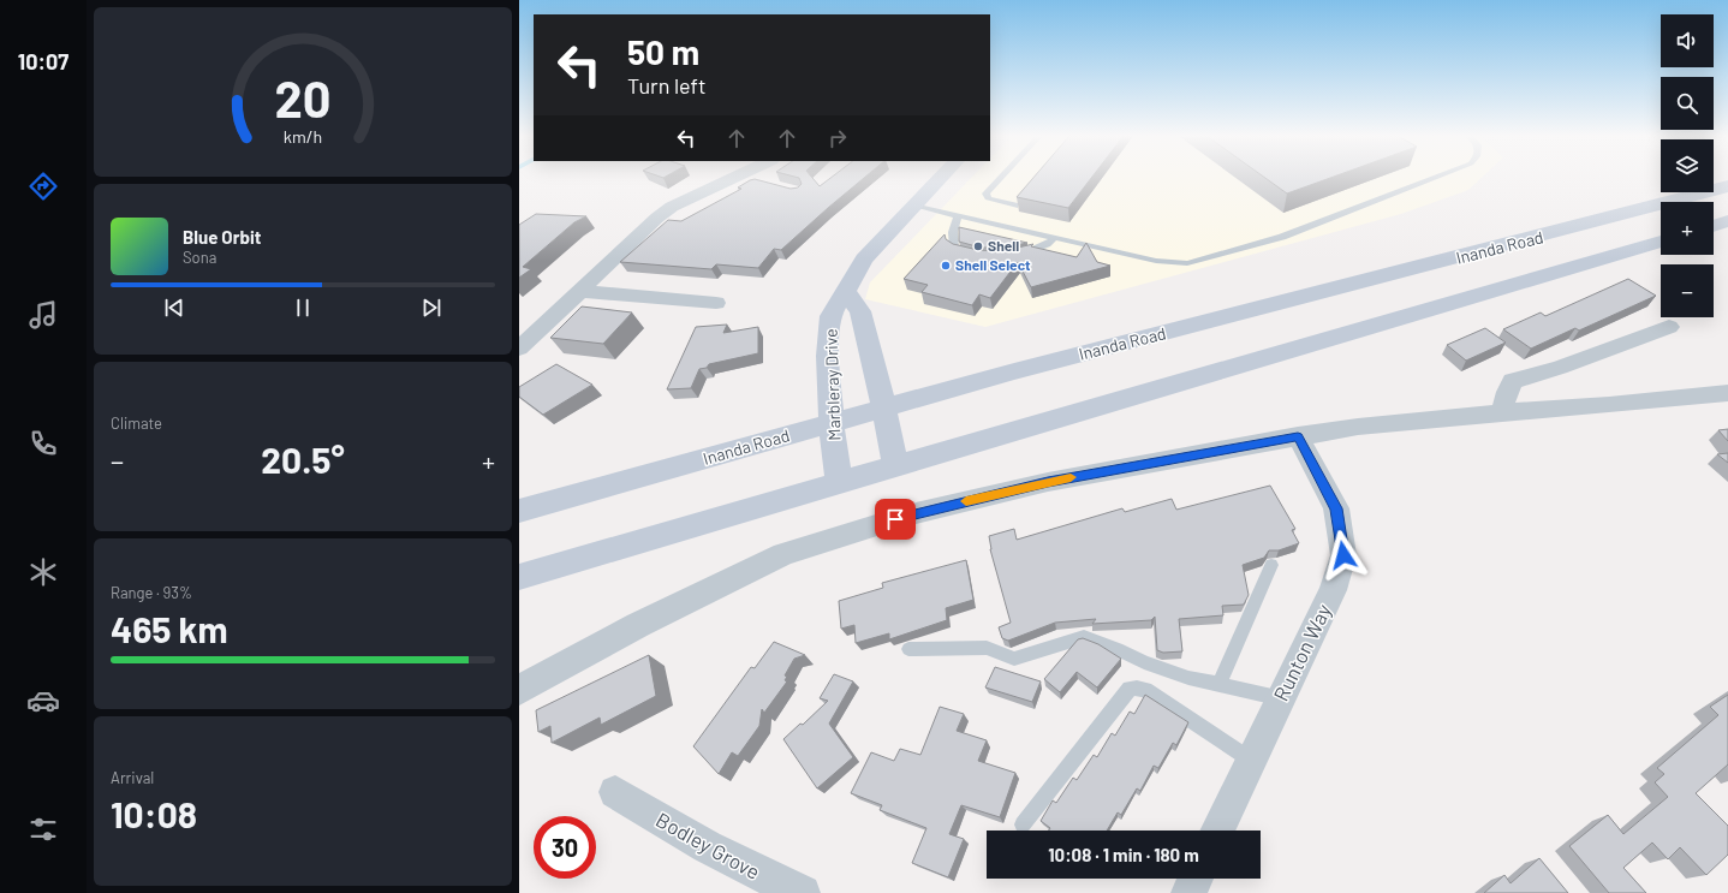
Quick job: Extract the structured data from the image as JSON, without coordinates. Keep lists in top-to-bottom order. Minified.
{"streets":{"main road":["Inanda Road","Marbleray Drive"],"street":["Runton Way","Bodley Grove"]},"crossings":[["Inanda Road","Marbleray Drive"]],"places":["Shell","Shell Select"],"page":{"tabs":"10:07","map_buttons":["+","−"],"turn":["50 m","Turn left"],"song":["Blue Orbit","Sona"],"tile":["Climate",["Range · 93%","465 km"],["Arrival","10:08"]],"heat":["−","20.5°","+"],"limit":"30","trip":"10:08 · 1 min · 180 m","gauge":["20","km/h"]}}
